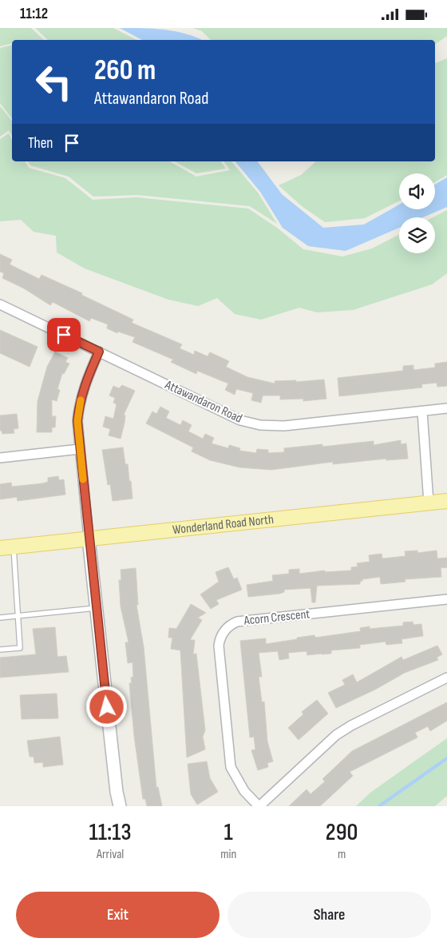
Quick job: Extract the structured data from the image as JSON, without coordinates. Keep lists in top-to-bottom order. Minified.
{"streets":{"main road":["Wonderland Road North"],"street":["Attawandaron Road","Acorn Crescent"]},"page":{"status":"11:12","turn":["260 m","Attawandaron Road"],"then":"Then","eta":["11:13","Arrival","1","min","290","m"],"buttons":["Exit","Share"]}}
